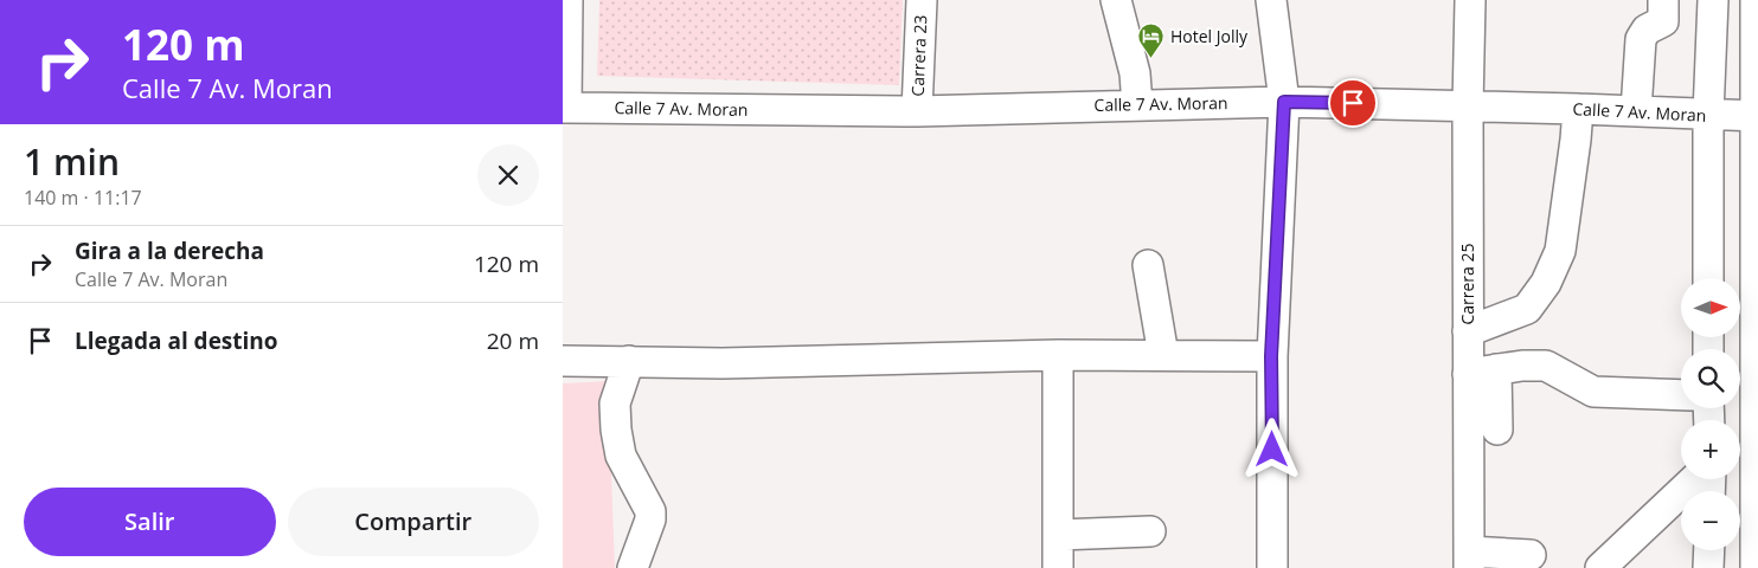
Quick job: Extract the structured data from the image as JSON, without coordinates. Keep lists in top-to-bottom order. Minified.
{"streets":{"street":["Carrera 23","Calle 7 Av. Moran","Carrera 25"]},"crossings":[["Carrera 23","Calle 7 Av. Moran"],["Calle 7 Av. Moran","Carrera 25"]],"places":{"hotel":["Hotel Jolly"]},"north":"right","page":{"turn":["120 m","Calle 7 Av. Moran"],"heading":["1 min","140 m · 11:17"],"list":[{"name":"Gira a la derecha","note":"Calle 7 Av. Moran","value":"120 m"},{"name":"Llegada al destino","value":"20 m"}],"map_buttons":["+","−"],"buttons":["Salir","Compartir"]}}
